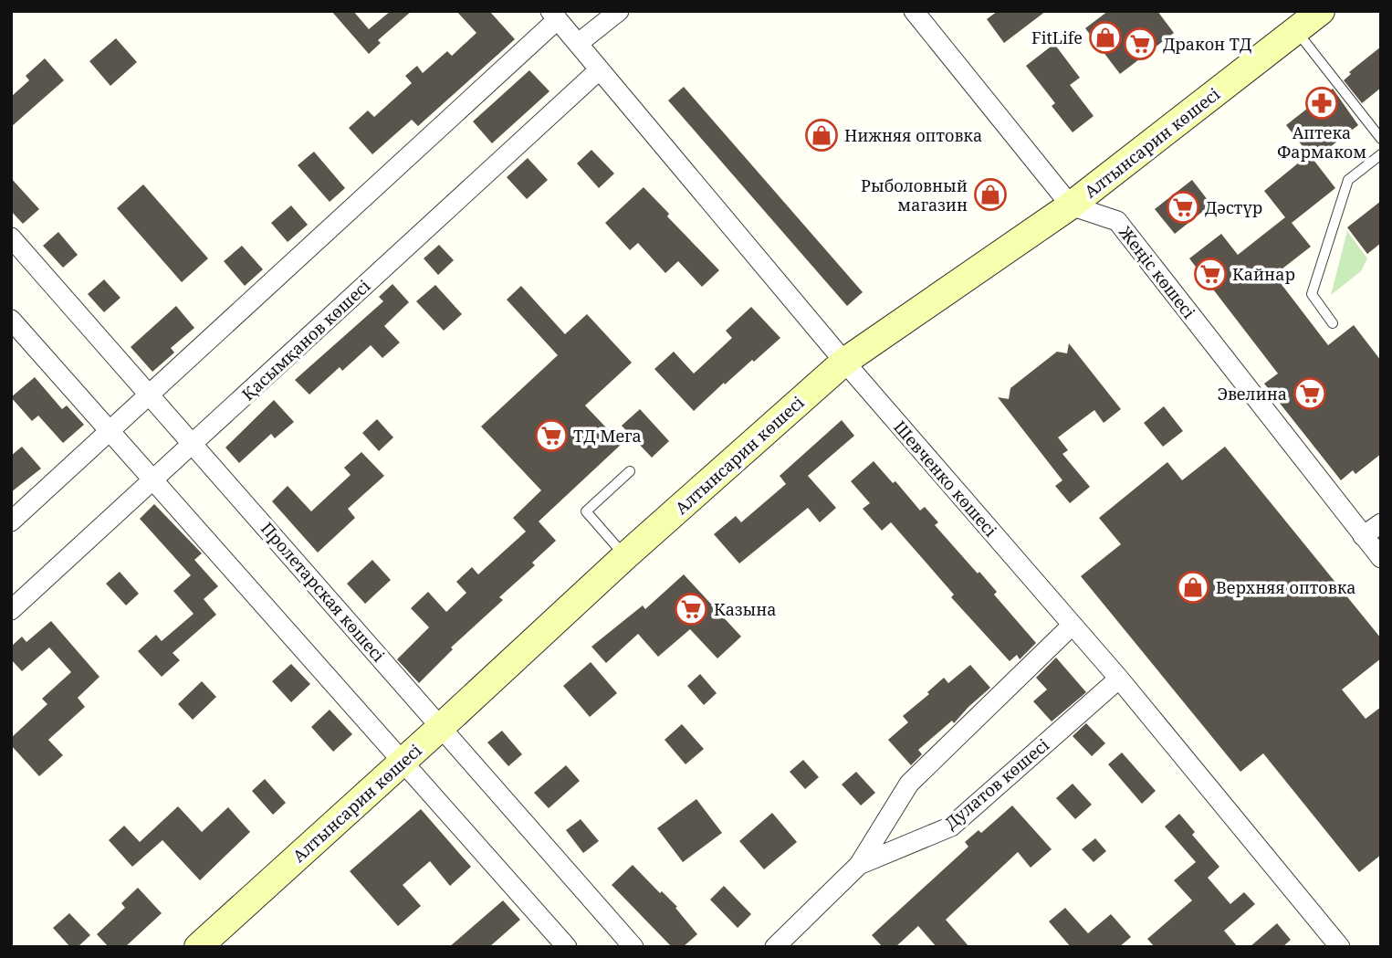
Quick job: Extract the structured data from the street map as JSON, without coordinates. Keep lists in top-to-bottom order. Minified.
{"streets":{"street":["Алтынсарин көшесі","Жеңіс көшесі","Қасымқанов көшесі","Шевченко көшесі","Пролетарская көшесі","Дулатов көшесі"]},"crossings":[["Алтынсарин көшесі","Жеңіс көшесі"],["Алтынсарин көшесі","Шевченко көшесі"],["Алтынсарин көшесі","Пролетарская көшесі"],["Қасымқанов көшесі","Шевченко көшесі"],["Қасымқанов көшесі","Пролетарская көшесі"],["Шевченко көшесі","Дулатов көшесі"]],"places":{"shop":["FitLife","Нижняя оптовка","Рыболовный магазин","Верхняя оптовка"],"supermarket":["Дракон ТД","Дәстүр","Кайнар","Эвелина","ТД Мега","Казына"],"pharmacy":["Аптека Фармаком"]}}
